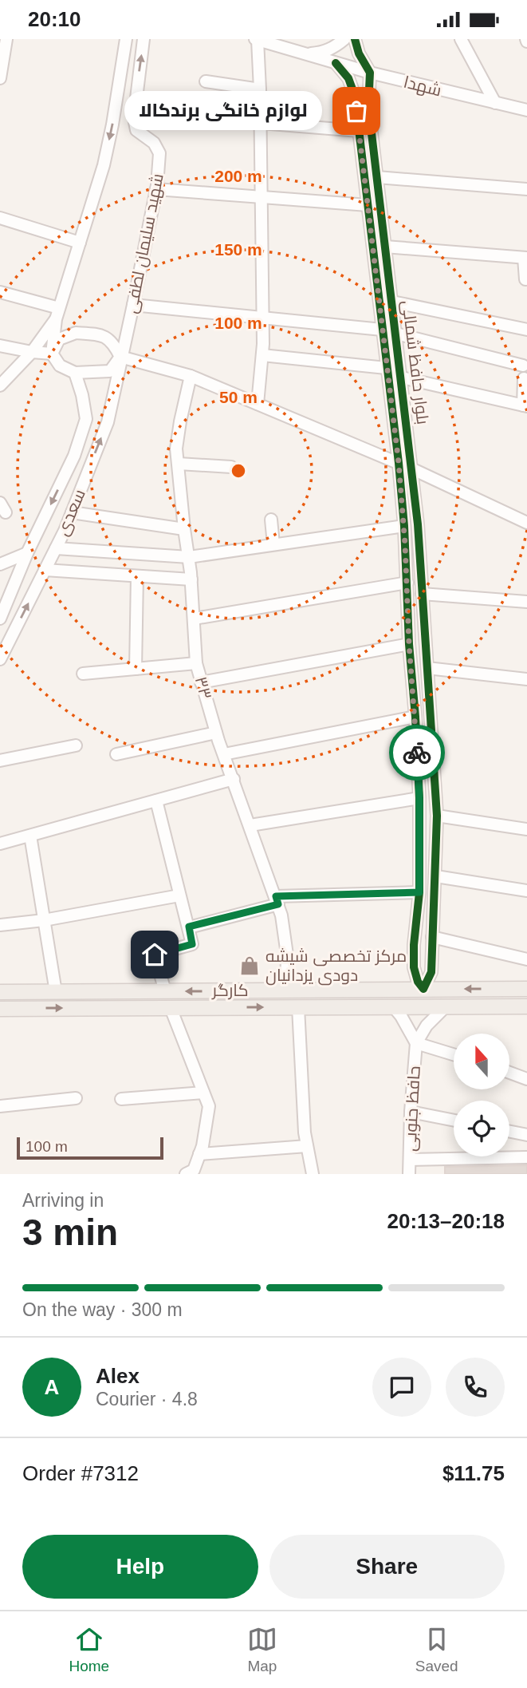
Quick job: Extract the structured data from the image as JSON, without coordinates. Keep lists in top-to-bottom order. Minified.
{"streets":{"main road":["کارگر"],"street":["شهدا","شهید سلیمان لطفی","بلوار حافظ شمالی","سعدی","۳۳","حافظ جنوبی"]},"crossings":[["شهدا","بلوار حافظ شمالی"],["شهید سلیمان لطفی","سعدی"],["بلوار حافظ شمالی","کارگر"],["۳۳","کارگر"],["کارگر","حافظ جنوبی"]],"places":{"other":["لوازم خانگی برندکالا"],"shop":["مرکز تخصصی شیشه دودی یزدانیان"]},"scale_bar":"100 m","north":"top","page":{"status":"20:10","bubble":"لوازم خانگی برندکالا","scale":"100 m","heading":["3 min","Arriving in","20:13–20:18"],"panel":["Alex","Courier · 4.8","Order #7312","$11.75"],"bar":"On the way · 300 m","round":"A","buttons":["Help","Share"],"tabs":["Home","Map","Saved"]},"rings":["200 m","150 m","100 m","50 m"]}
